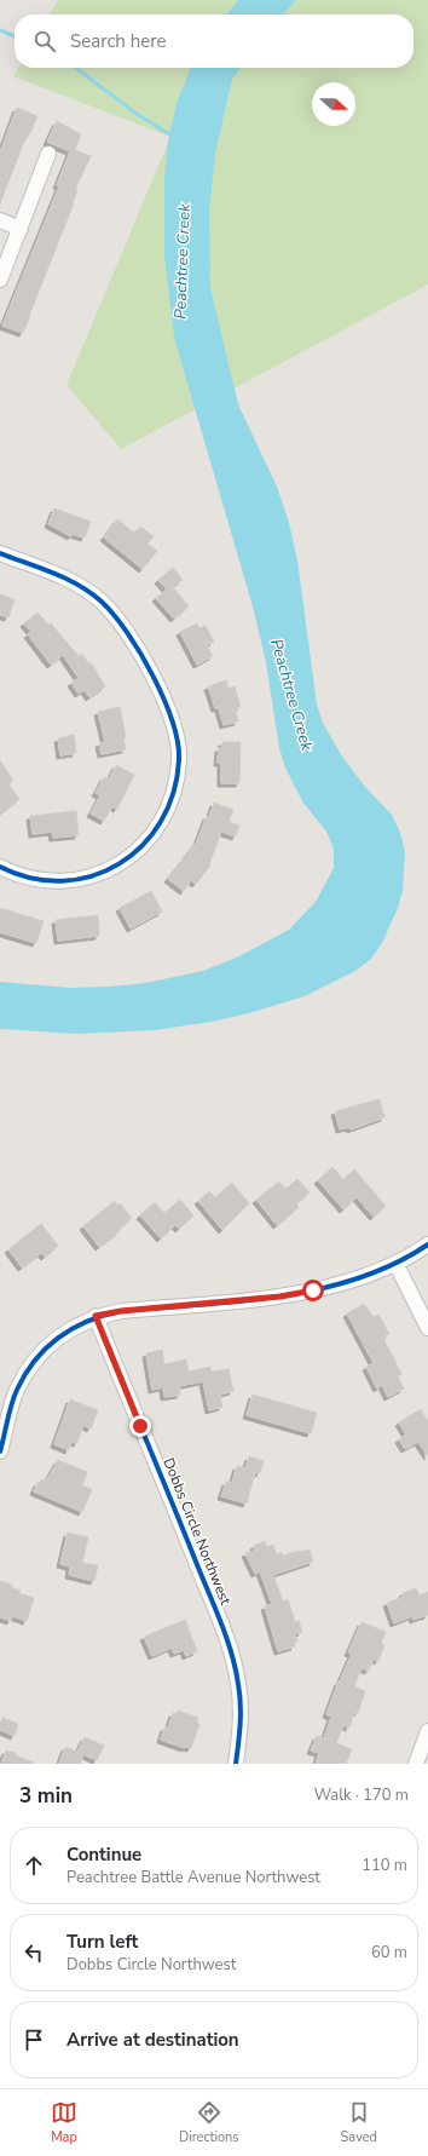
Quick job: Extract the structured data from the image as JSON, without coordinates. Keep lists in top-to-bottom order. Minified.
{"streets":{"street":["Dobbs Circle Northwest"]},"water":["Peachtree Creek"],"north":"right","page":{"search":"Search here","heading":["3 min","Walk · 170 m"],"list":[["Continue","Peachtree Battle Avenue Northwest","110 m"],["Turn left","Dobbs Circle Northwest","60 m"],"Arrive at destination"],"nav":["Map","Directions","Saved"]}}
